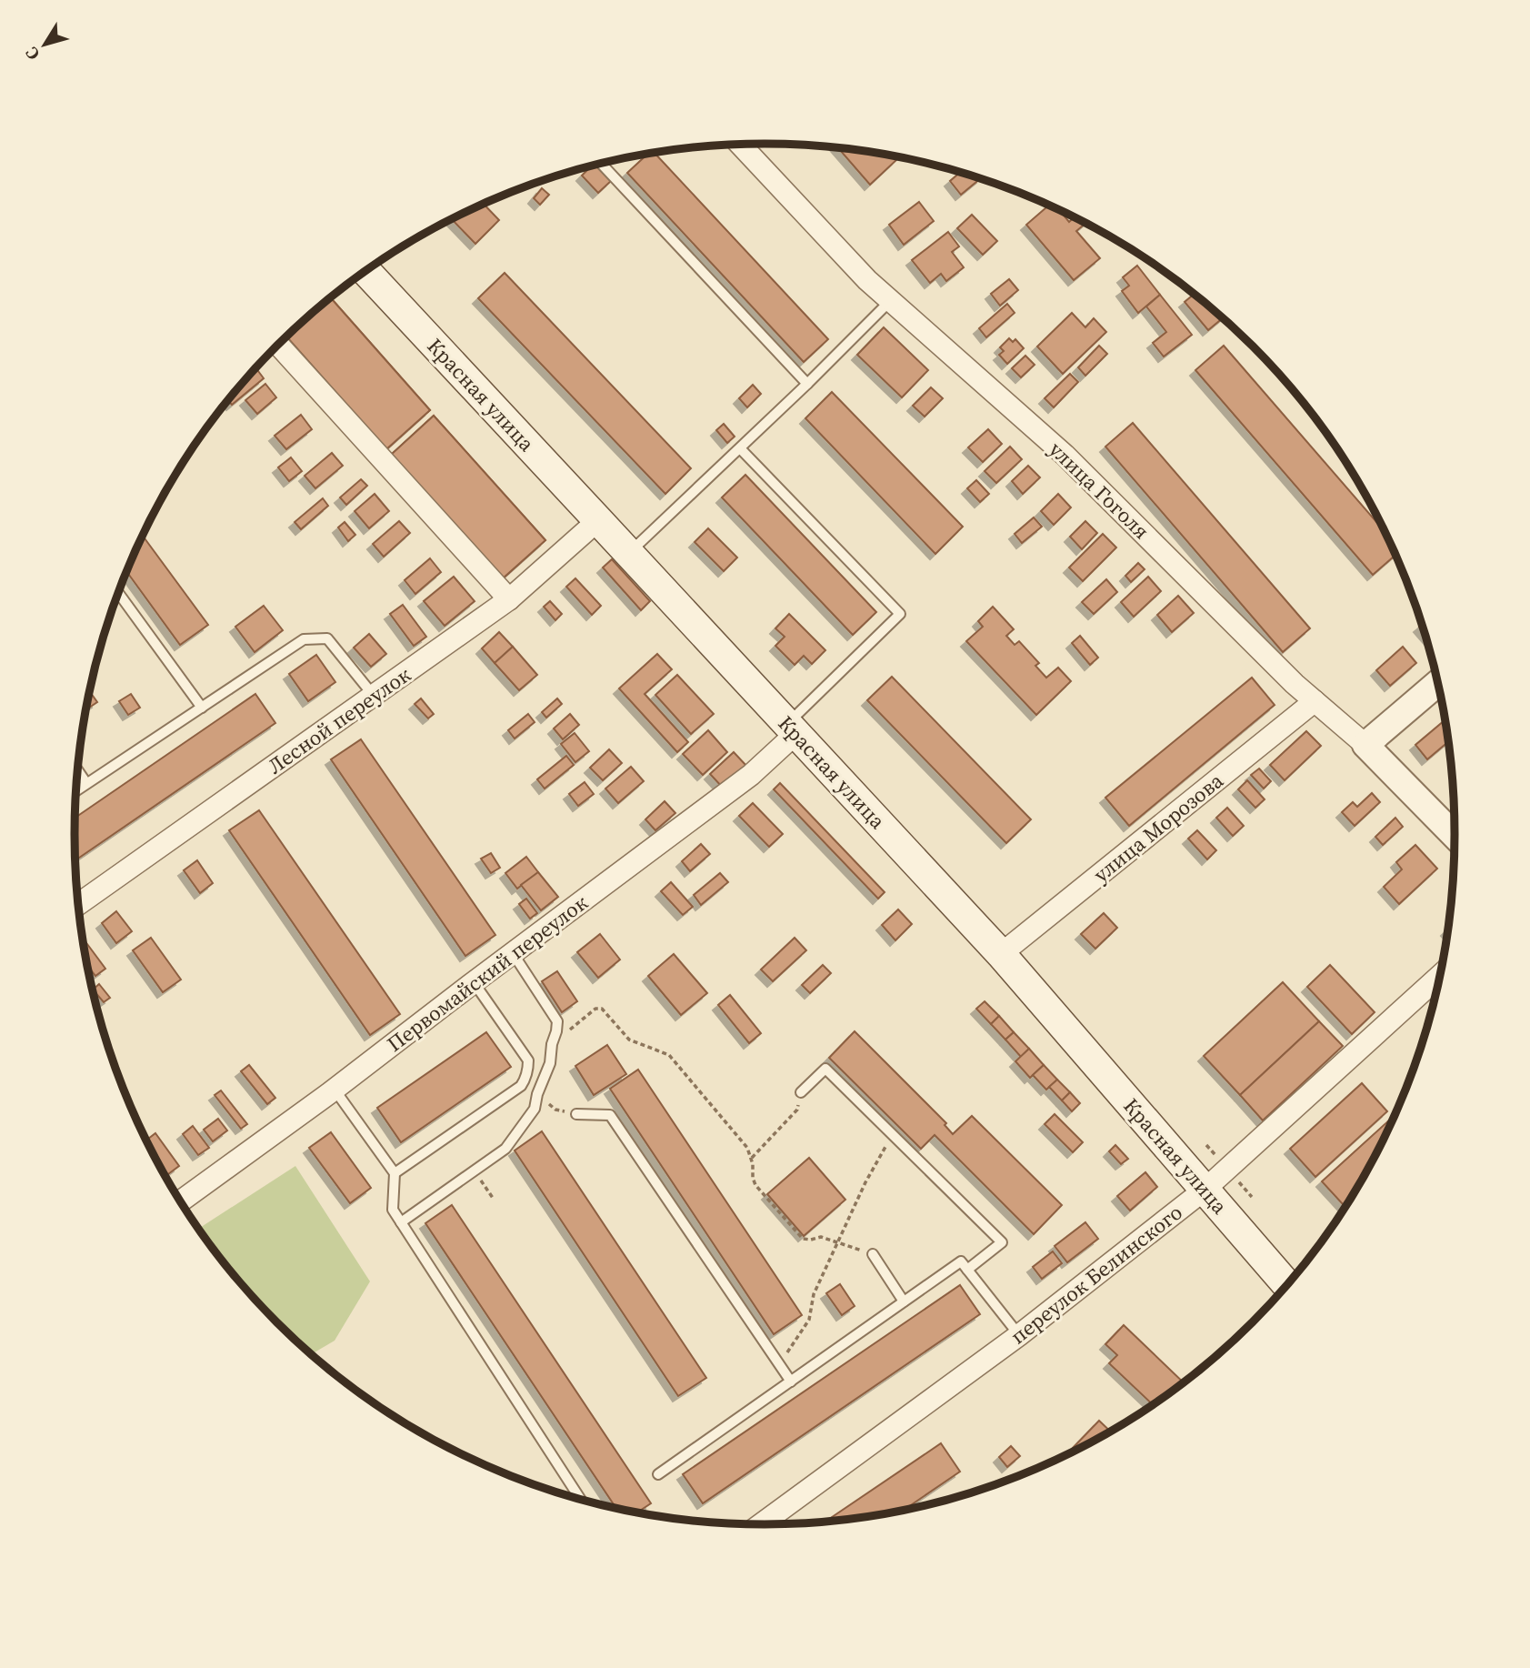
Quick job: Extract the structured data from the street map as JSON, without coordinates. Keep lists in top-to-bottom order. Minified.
{"streets":{"main road":["Красная улица"],"street":["улица Гоголя","Лесной переулок","улица Морозова","Первомайский переулок","переулок Белинского"]},"crossings":[["Красная улица","Лесной переулок"],["Красная улица","улица Морозова"],["Красная улица","Первомайский переулок"],["Красная улица","переулок Белинского"],["улица Гоголя","улица Морозова"]],"north":"bottom left"}
